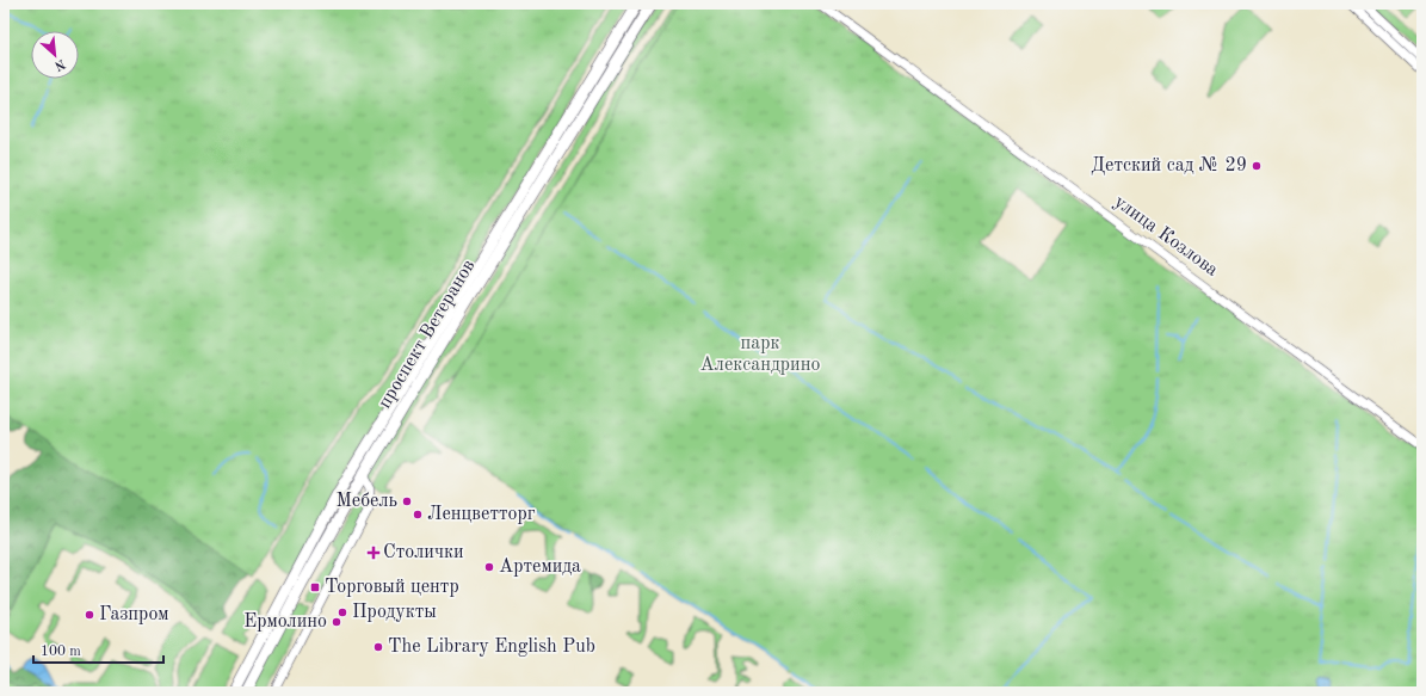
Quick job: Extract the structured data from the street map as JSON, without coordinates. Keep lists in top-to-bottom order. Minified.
{"streets":{"main road":["проспект Ветеранов"],"street":["улица Козлова"]},"parks":["парк Александрино"],"places":{"other":["Детский сад № 29","Мебель","Ленцветторг","Артемида","Продукты","Газпром","Ермолино","The Library English Pub"],"health":["Столички"],"transit":["Торговый центр"]},"scale_bar":"100 m","north":"bottom right"}
